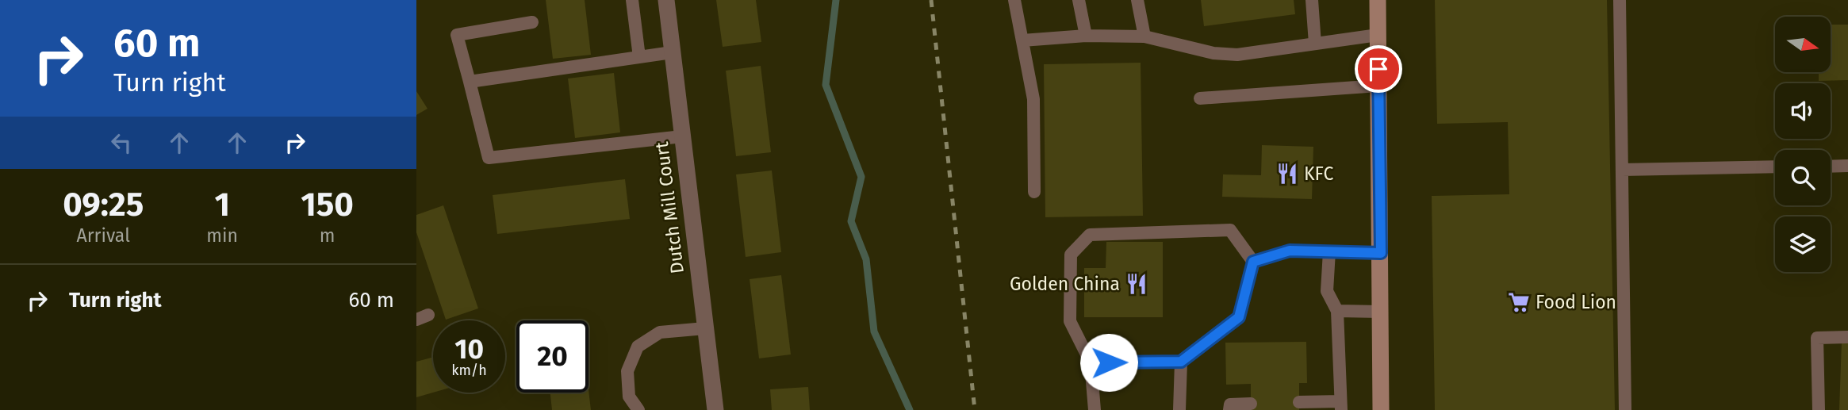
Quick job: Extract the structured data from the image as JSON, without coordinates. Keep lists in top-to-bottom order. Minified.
{"streets":{"street":["Dutch Mill Court"]},"places":{"restaurant":["KFC","Golden China"],"supermarket":["Food Lion"]},"north":"right","page":{"turn":["60 m","Turn right"],"eta":["09:25","Arrival","1","min","150","m"],"list":[{"name":"Turn right","value":"60 m"}],"speed":"10 km/h","limit":"20"}}
